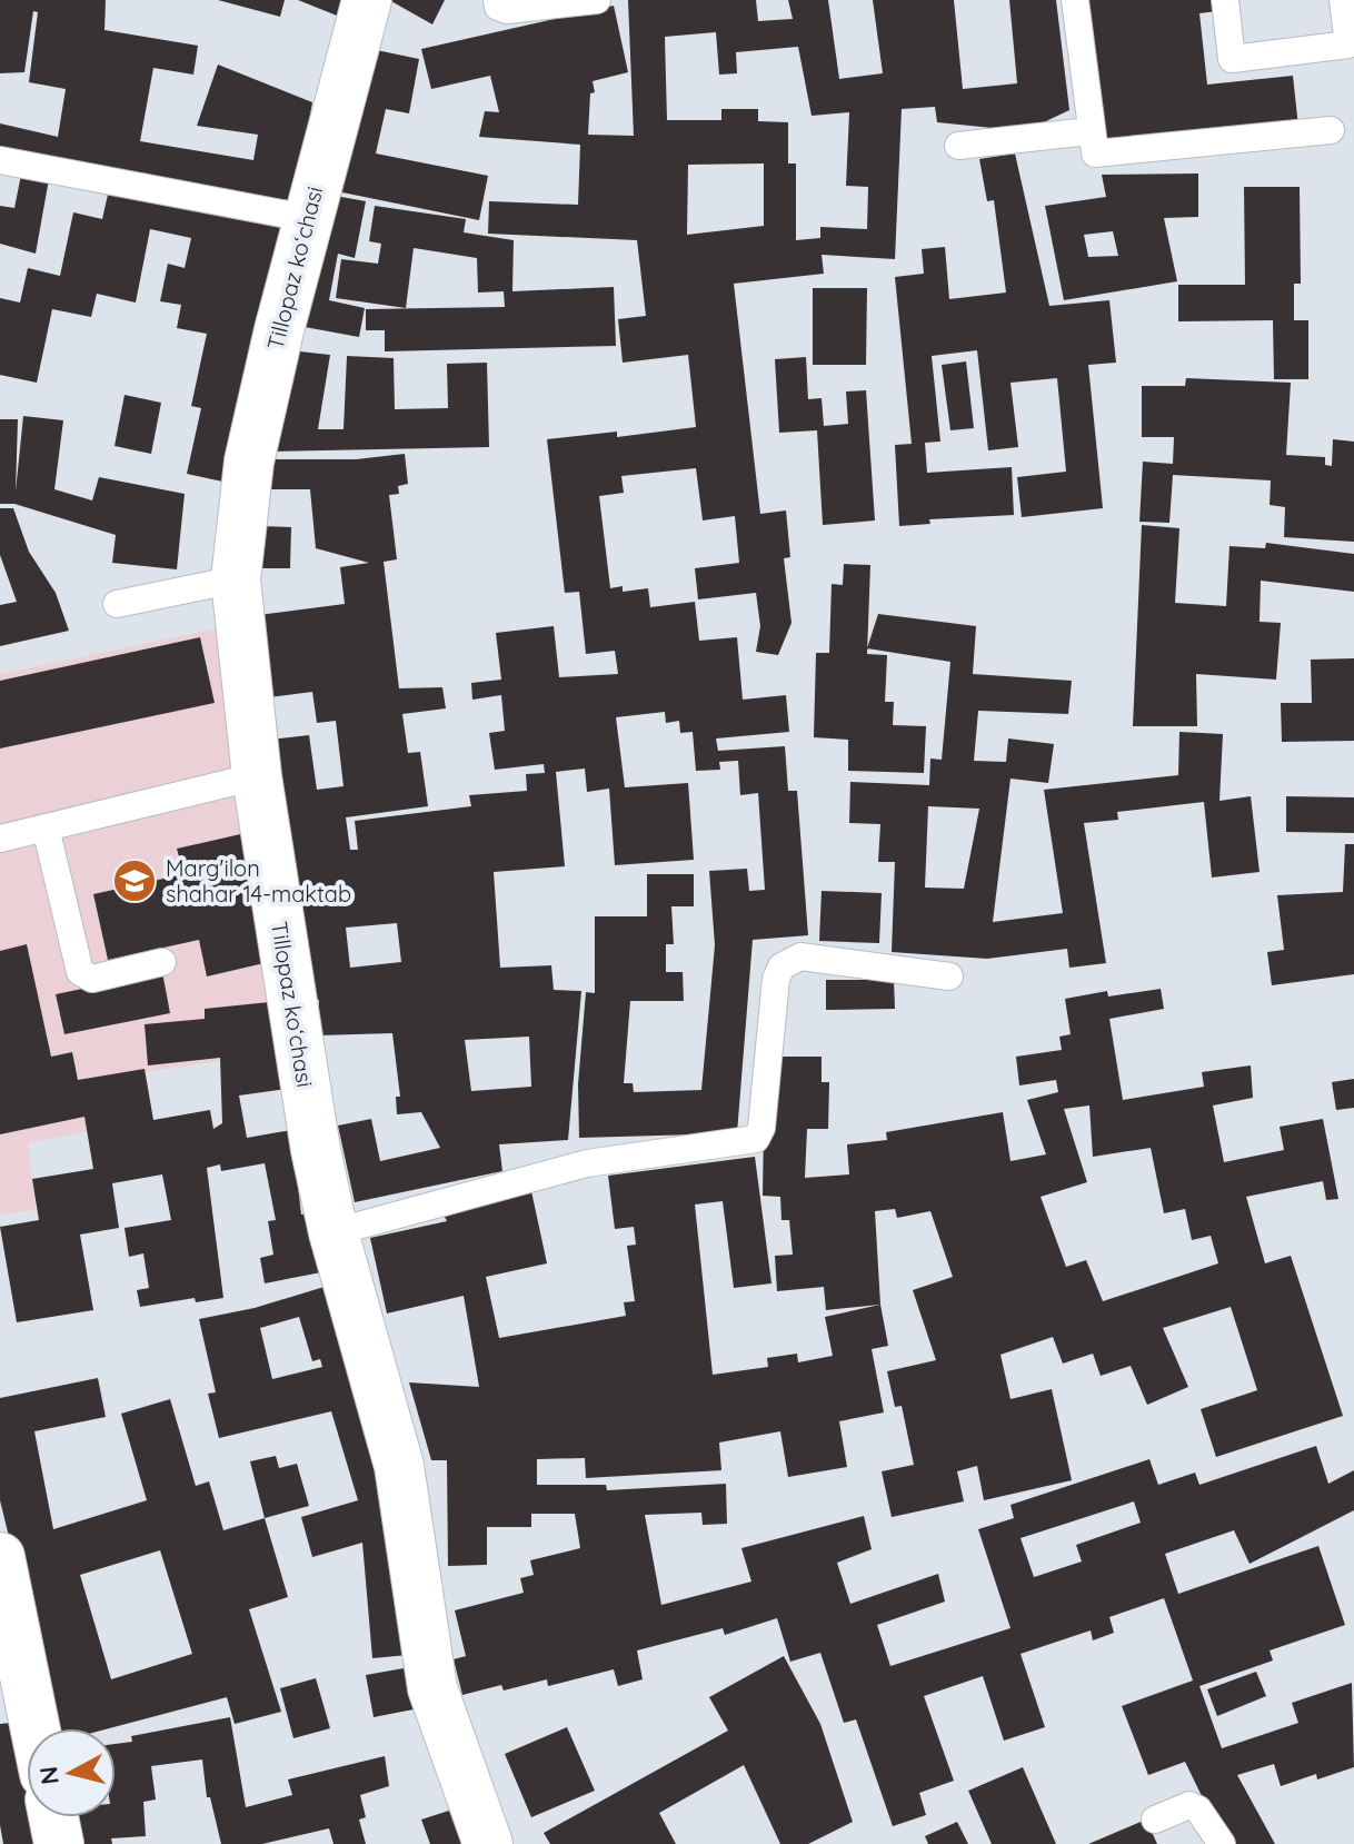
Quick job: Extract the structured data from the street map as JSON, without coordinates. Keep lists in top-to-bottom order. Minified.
{"streets":{"street":["Tillopaz koʻchasi"]},"places":{"school or university":["Marg'ilon shahar 14-maktab"]},"north":"left"}
